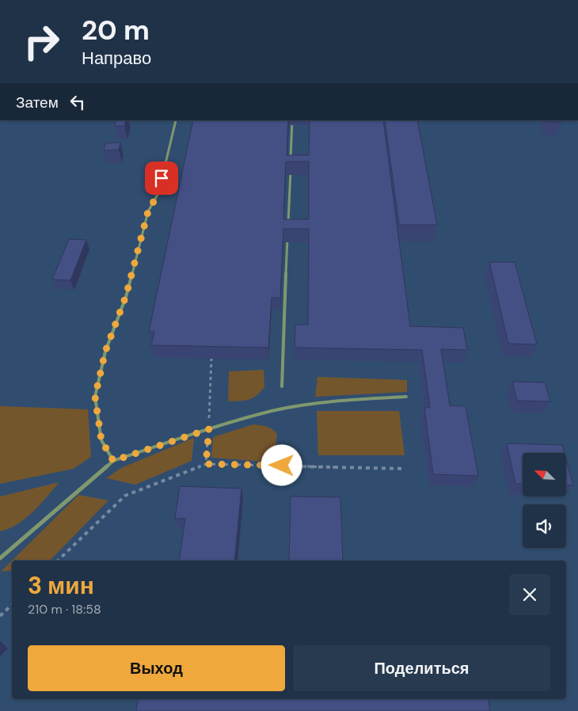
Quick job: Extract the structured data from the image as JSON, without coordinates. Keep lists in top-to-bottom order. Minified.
{"north":"top left","page":{"turn":["20 m","Направо"],"then":"Затем","heading":["3 мин","210 m · 18:58"],"buttons":["Выход","Поделиться"]}}
